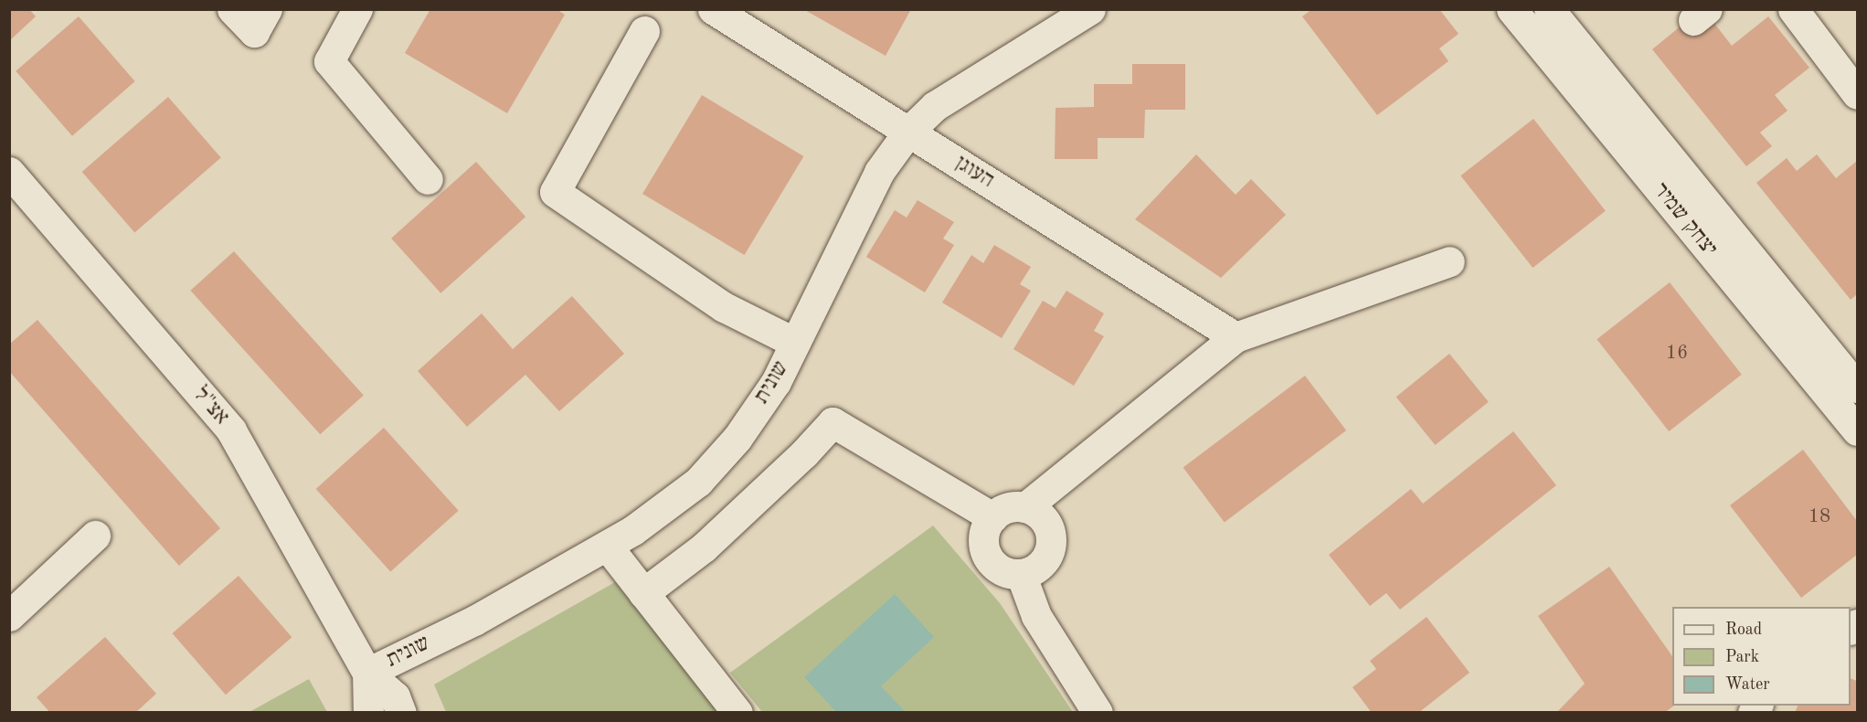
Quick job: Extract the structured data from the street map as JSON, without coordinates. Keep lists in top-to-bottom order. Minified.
{"streets":{"street":["העוגן","יצחק שמיר","שונית","אצ\"ל"]},"crossings":[["העוגן","שונית"],["שונית","אצ\"ל"]],"house_numbers":["16","18"],"legend":["Road","Park","Water"]}
